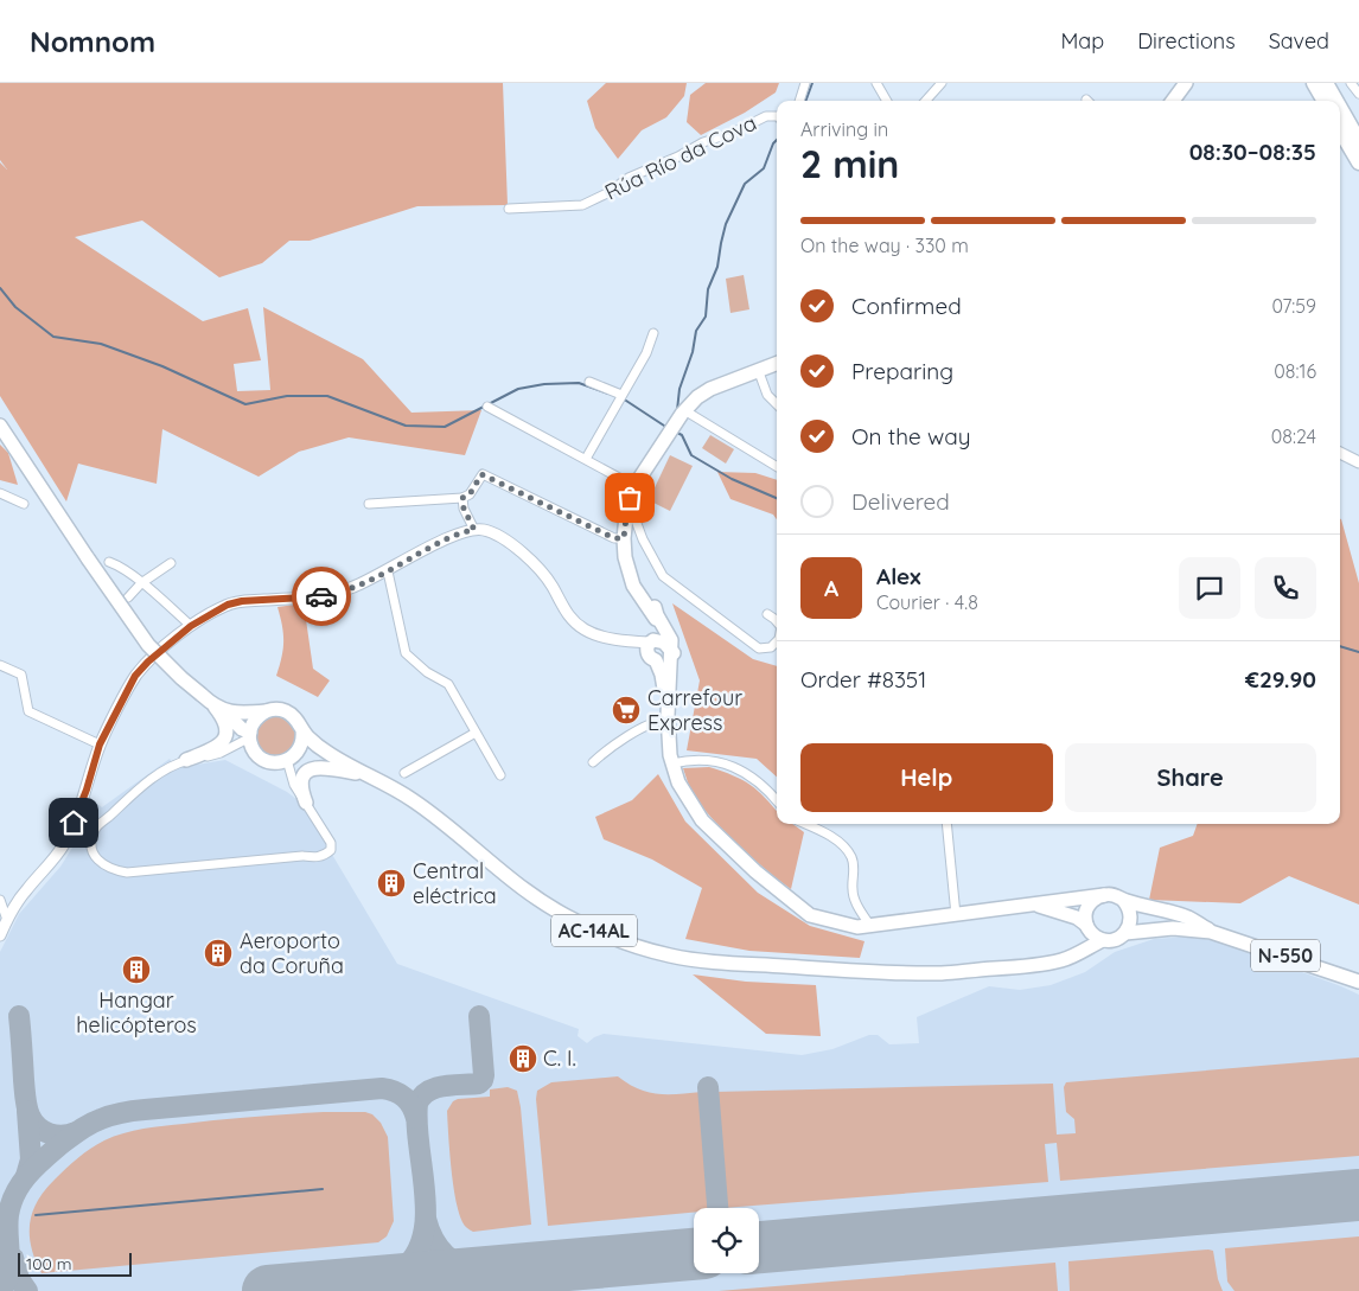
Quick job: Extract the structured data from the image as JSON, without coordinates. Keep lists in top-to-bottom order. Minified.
{"streets":{"highway":["AC-14AL","N-550"],"street":["Rúa Río da Cova"]},"crossings":[["AC-14AL","N-550"]],"places":{"supermarket":["Carrefour Express"],"building":["Central eléctrica","Aeroporto da Coruña","Hangar helicópteros","C. I."]},"scale_bar":"100 m","page":{"header":"Nomnom","nav":["Map","Directions","Saved"],"heading":["2 min","Arriving in","08:30–08:35"],"panel":["Alex","Courier · 4.8","Order #8351","€29.90"],"bar":"On the way · 330 m","list":[["Confirmed","07:59"],["Preparing","08:16"],["On the way","08:24"],"Delivered"],"round":"A","buttons":["Help","Share"],"scale":"100 m"}}
